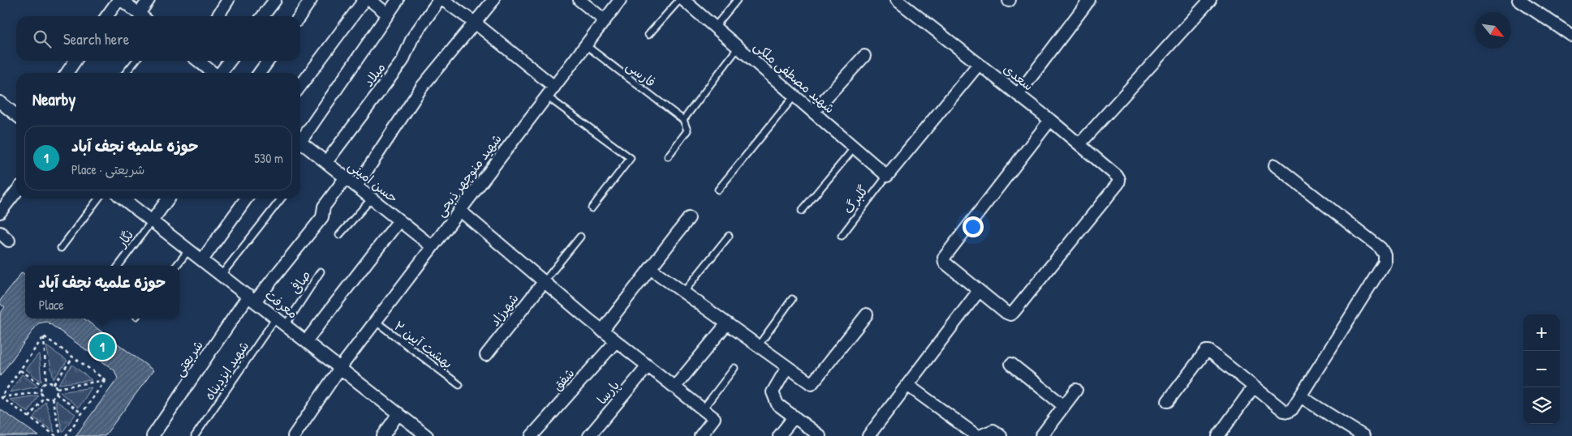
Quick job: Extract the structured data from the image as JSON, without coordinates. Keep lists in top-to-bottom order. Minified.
{"streets":{"street":["میلاد","شهید مصطفی ملکی","سعدی","شهید منوچهر ذبحی","حسن امینی","معرفت","شهرزاد","شریعتی","شفق","پارسا"],"lane":["فارسی","گلبرگ","نگار","صافی","بهشت آیین ۲","شهید ایزدپناه"]},"crossings":[["فارسی","شهید منوچهر ذبحی"],["میلاد","حسن امینی"],["شهید مصطفی ملکی","گلبرگ"],["شهید منوچهر ذبحی","حسن امینی"],["شهید منوچهر ذبحی","معرفت"],["شهید منوچهر ذبحی","بهشت آیین ۲"],["حسن امینی","شریعتی"],["نگار","معرفت"],["صافی","معرفت"],["معرفت","شریعتی"],["معرفت","شهید ایزدپناه"]],"north":"bottom right","page":{"search":"Search here","heading":"Nearby","list":[{"mark":"1","name":"حوزه علمیه نجف آباد","note":"Place · شریعتی","value":"530 m"}],"popup":["حوزه علمیه نجف آباد","Place"],"map_buttons":["+","−"],"pins":"1"}}
